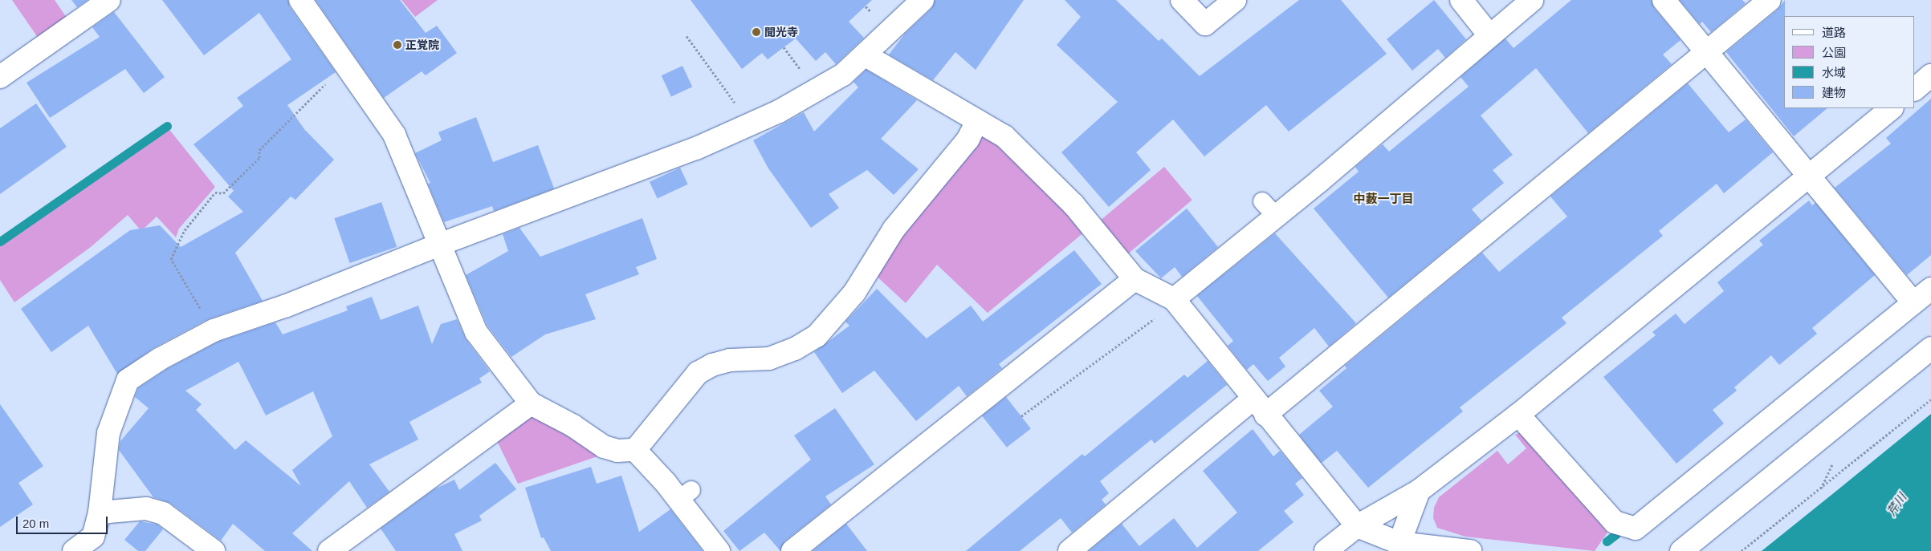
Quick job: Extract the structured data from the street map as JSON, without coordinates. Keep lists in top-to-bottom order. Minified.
{"districts":["中藪一丁目"],"water":["芹川"],"places":["聞光寺","正覚院"],"legend":["道路","公園","水域","建物"],"scale_bar":"20 m"}
